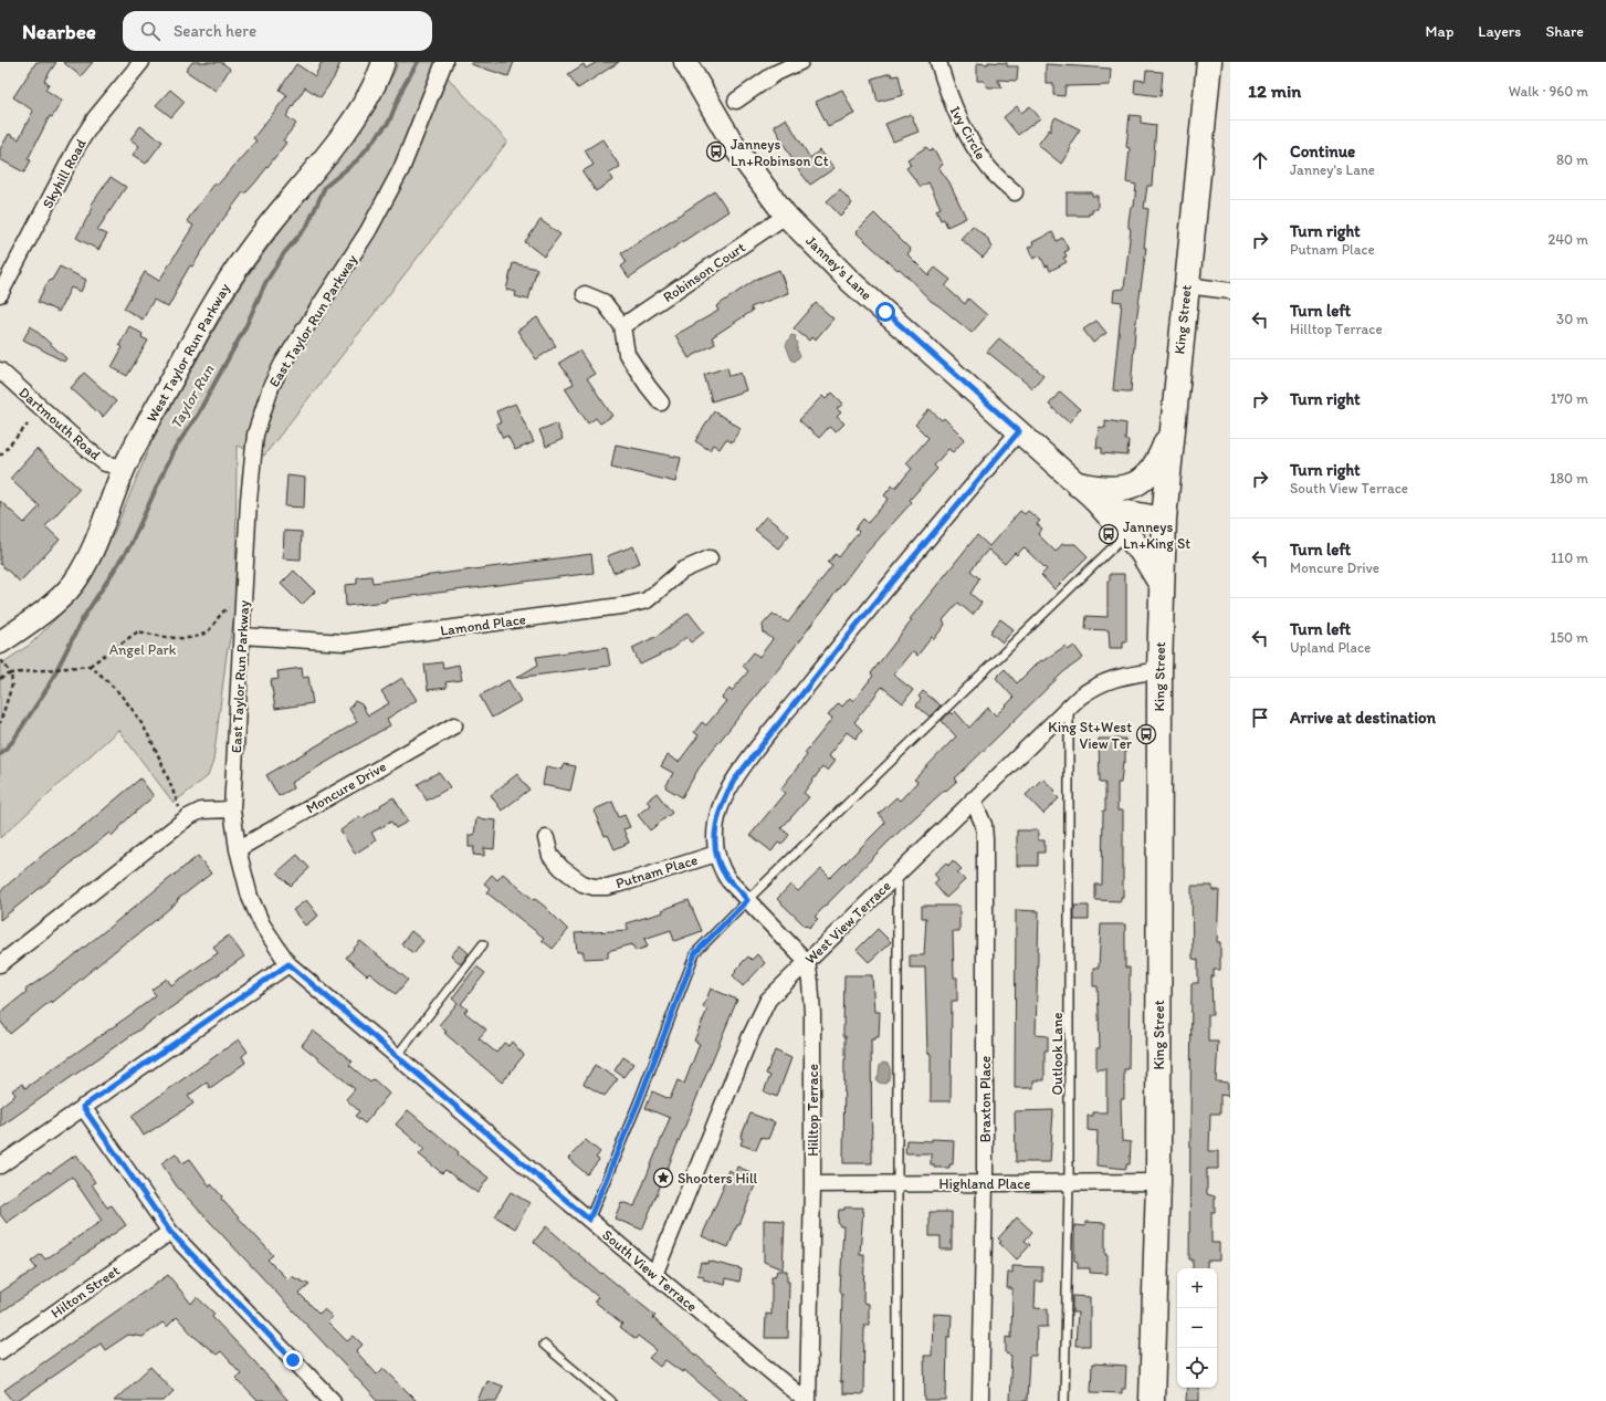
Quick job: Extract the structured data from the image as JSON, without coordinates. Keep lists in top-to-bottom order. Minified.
{"streets":{"main road":["King Street"],"street":["Ivy Circle","Skyhill Road","Janney's Lane","Robinson Court","East Taylor Run Parkway","West Taylor Run Parkway","Dartmouth Road","Lamond Place","Moncure Drive","Putnam Place","West View Terrace","Braxton Place","Hilltop Terrace","Highland Place","South View Terrace","Hilton Street"],"lane":["Outlook Lane"]},"crossings":[["Janney's Lane","Robinson Court"],["Janney's Lane","King Street"],["Janney's Lane","Putnam Place"],["King Street","West View Terrace"],["King Street","Highland Place"],["East Taylor Run Parkway","Lamond Place"],["East Taylor Run Parkway","Moncure Drive"],["East Taylor Run Parkway","South View Terrace"],["West Taylor Run Parkway","Dartmouth Road"],["Moncure Drive","South View Terrace"],["West View Terrace","Outlook Lane"],["West View Terrace","Braxton Place"],["West View Terrace","Hilltop Terrace"],["West View Terrace","South View Terrace"],["Outlook Lane","Highland Place"],["Braxton Place","Highland Place"],["Hilltop Terrace","Highland Place"],["Hilltop Terrace","South View Terrace"]],"water":["Taylor Run"],"parks":["Angel Park"],"places":{"bus stop":["Janneys Ln+Robinson Ct","Janneys Ln+King St","King St+West View Ter"],"place":["Shooters Hill"]},"page":{"header":"Nearbee","search":"Search here","nav":["Map","Layers","Share"],"heading":["12 min","Walk · 960 m"],"list":[["Continue","Janney's Lane","80 m"],["Turn right","Putnam Place","240 m"],["Turn left","Hilltop Terrace","30 m"],["Turn right","170 m"],["Turn right","South View Terrace","180 m"],["Turn left","Moncure Drive","110 m"],["Turn left","Upland Place","150 m"],"Arrive at destination"],"map_buttons":["+","−"]}}
